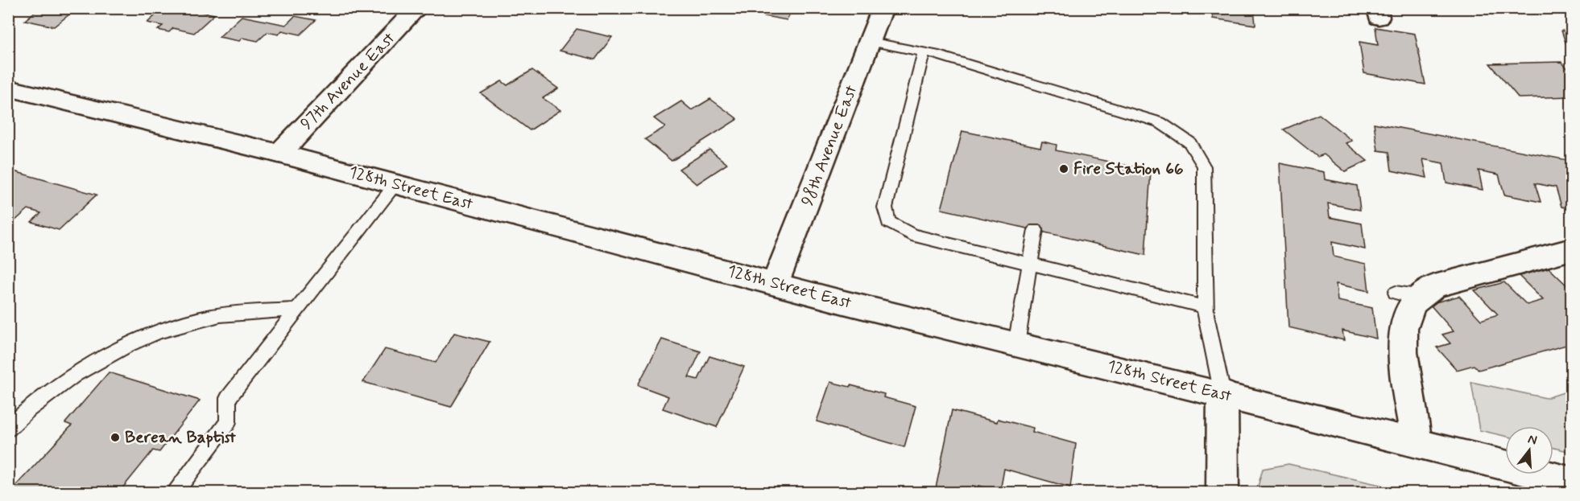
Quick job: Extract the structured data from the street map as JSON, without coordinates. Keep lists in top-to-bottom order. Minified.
{"streets":{"street":["97th Avenue East","98th Avenue East","128th Street East"]},"crossings":[["97th Avenue East","128th Street East"],["98th Avenue East","128th Street East"]],"places":["Fire Station 66","Berean Baptist"],"north":"top"}
